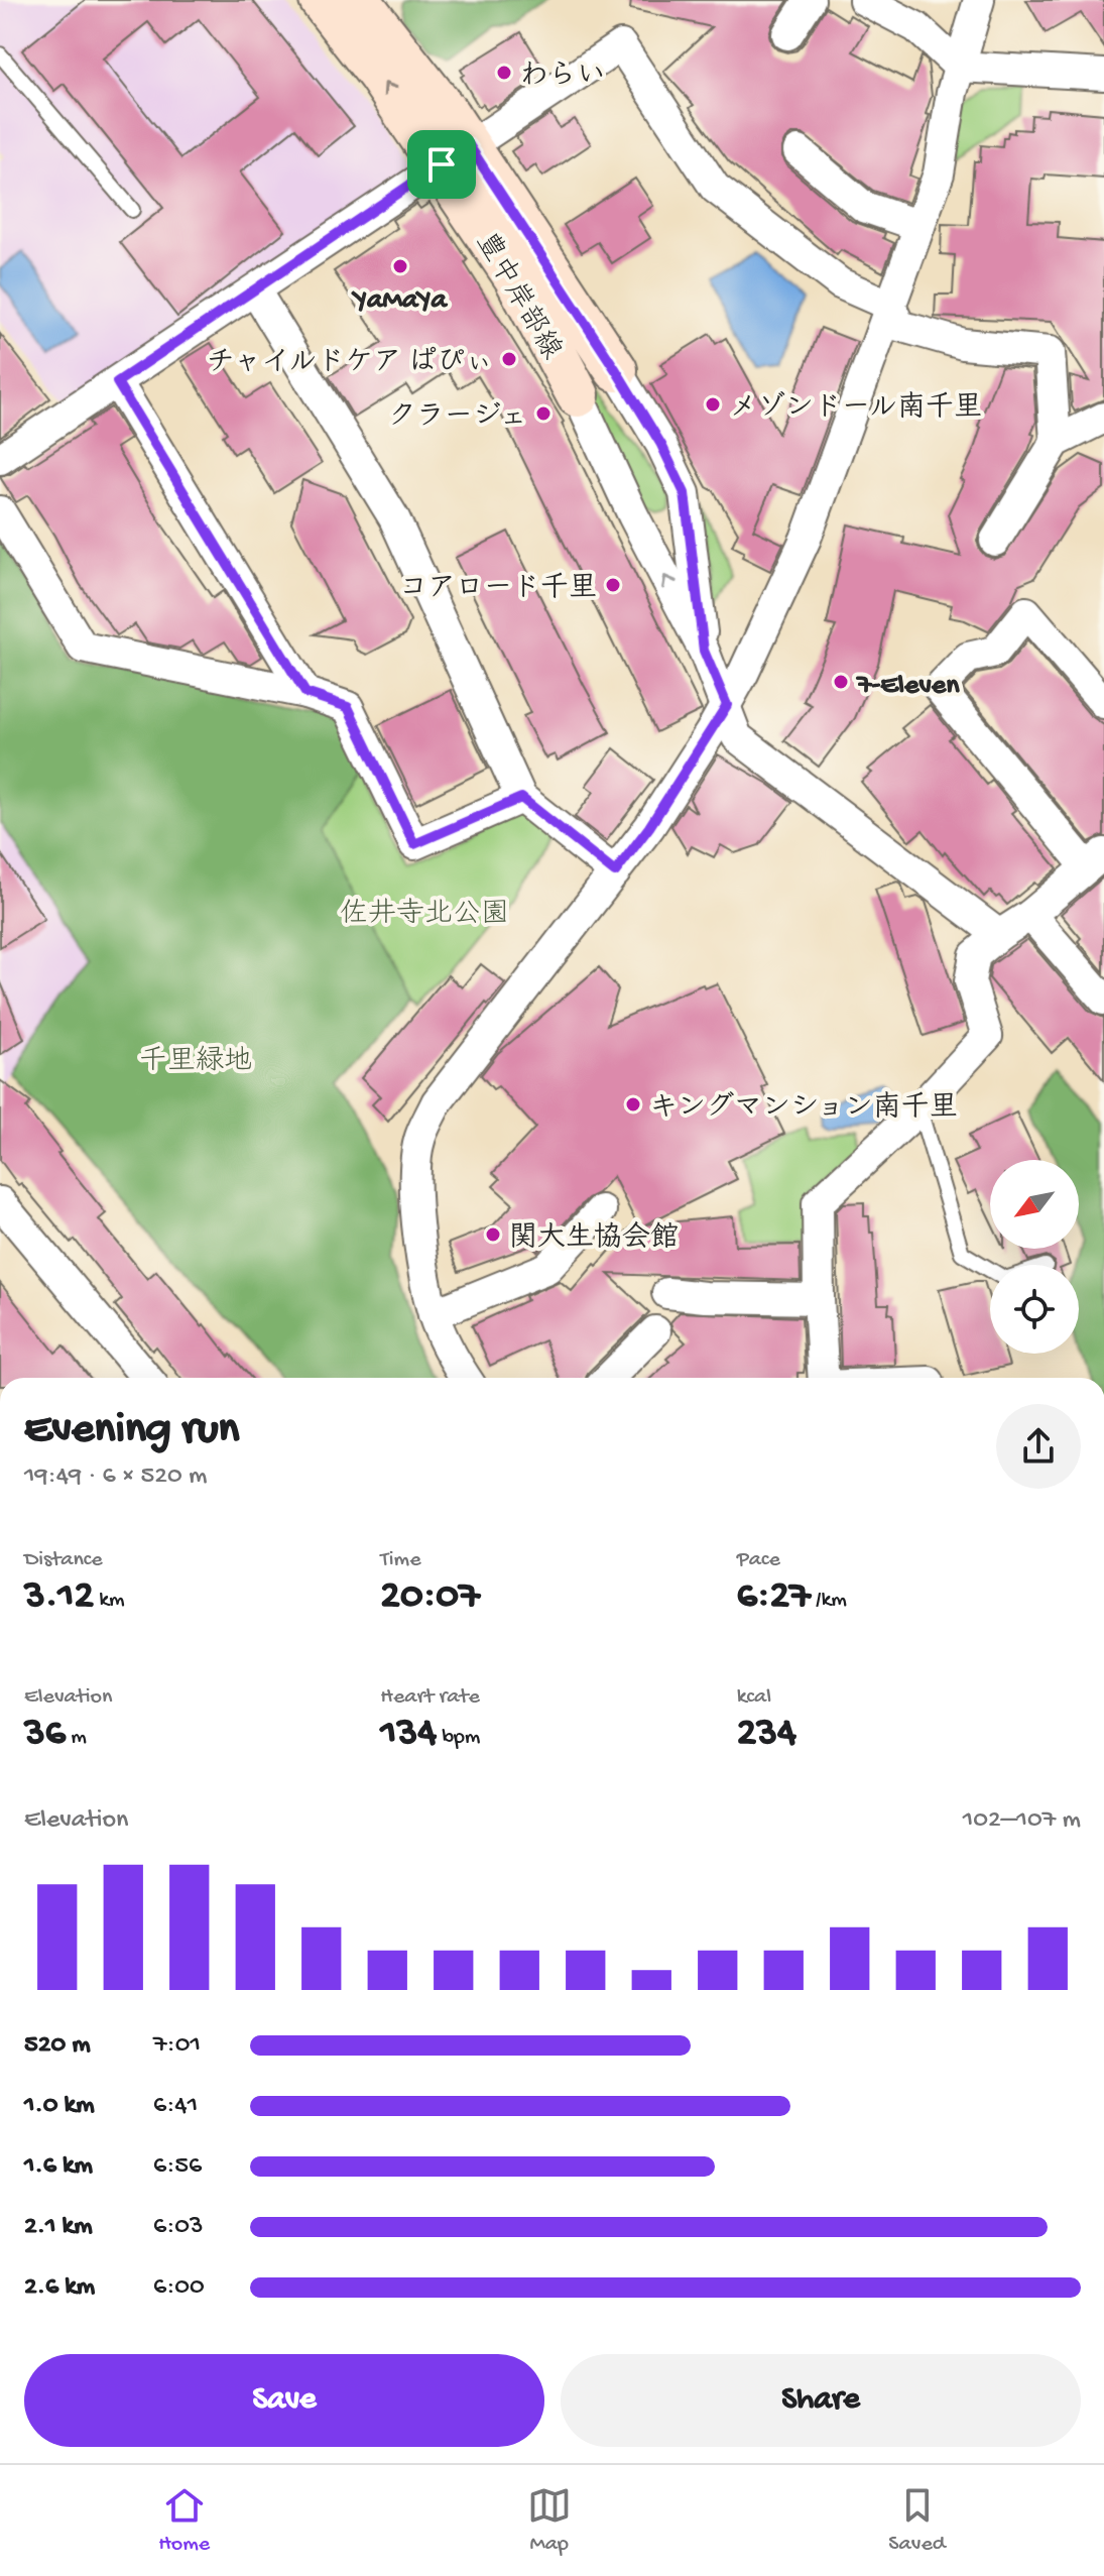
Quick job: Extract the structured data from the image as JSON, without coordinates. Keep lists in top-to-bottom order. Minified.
{"streets":{"street":["豊中岸部線"]},"parks":["佐井寺北公園","千里緑地"],"places":["わらい","YaMaYa","チャイルドケア ぱぴぃ","メゾンドール南千里","クラージェ","コアロード千里","7-Eleven","キングマンション南千里","関大生協会館"],"north":"bottom left","page":{"heading":["Evening run","19:49 · 6 × 520 m"],"stats":[["Distance","3.12 km"],["Time","20:07"],["Pace","6:27 /km"],["Elevation","36 m"],["Heart rate","134 bpm"],["kcal","234"]],"chart":["Elevation","102–107 m"],"list":[{"name":"520 m","note":"7:01"},{"name":"1.0 km","note":"6:41"},{"name":"1.6 km","note":"6:56"},{"name":"2.1 km","note":"6:03"},{"name":"2.6 km","note":"6:00"}],"buttons":["Save","Share"],"tabs":["Home","Map","Saved"]}}
